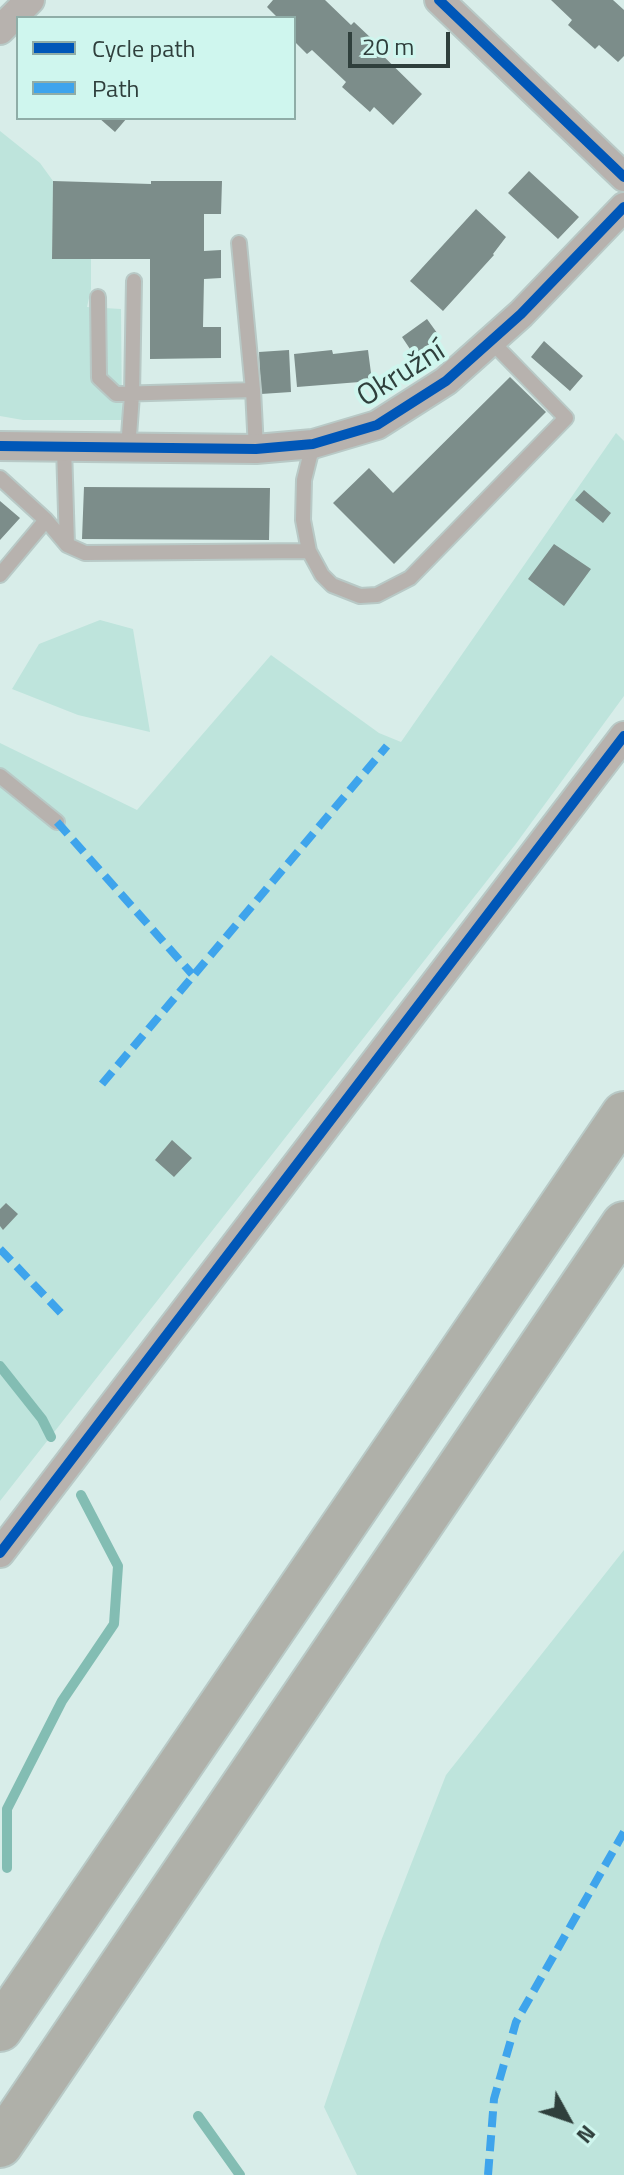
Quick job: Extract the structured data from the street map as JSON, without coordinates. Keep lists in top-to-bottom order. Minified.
{"streets":{"street":["Okružní"]},"legend":["Cycle path","Path"],"scale_bar":"20 m","north":"bottom right"}
